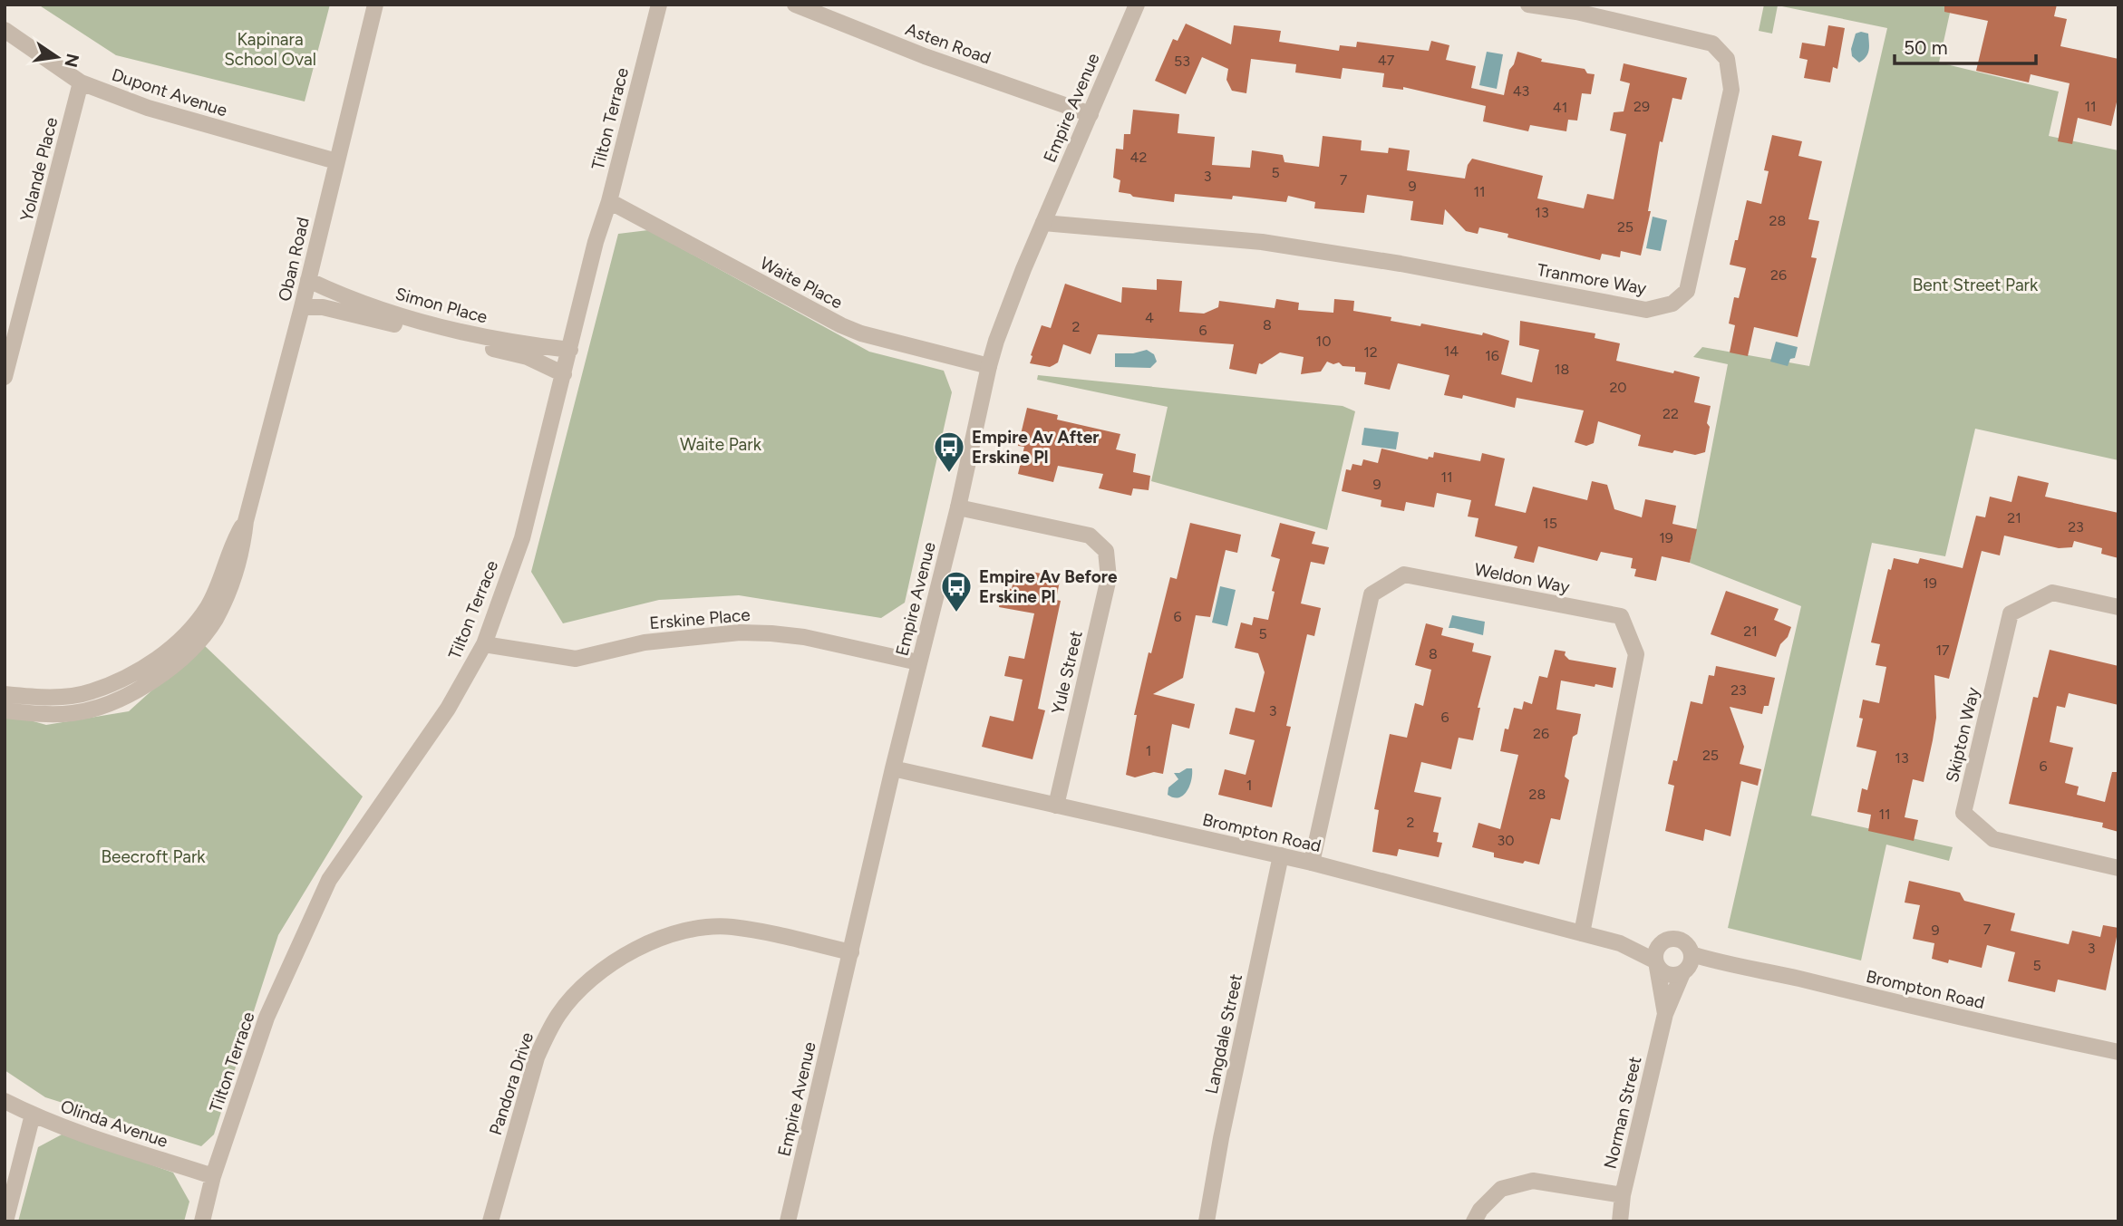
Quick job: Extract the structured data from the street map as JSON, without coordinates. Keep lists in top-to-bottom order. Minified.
{"streets":{"street":["Asten Road","Dupont Avenue","Empire Avenue","Tilton Terrace","Yolande Place","Oban Road","Tranmore Way","Waite Place","Simon Place","Weldon Way","Erskine Place","Yule Street","Skipton Way","Brompton Road","Langdale Street","Pandora Drive","Norman Street","Olinda Avenue"]},"crossings":[["Asten Road","Empire Avenue"],["Dupont Avenue","Yolande Place"],["Dupont Avenue","Oban Road"],["Empire Avenue","Tranmore Way"],["Empire Avenue","Waite Place"],["Empire Avenue","Erskine Place"],["Empire Avenue","Yule Street"],["Empire Avenue","Brompton Road"],["Empire Avenue","Pandora Drive"],["Tilton Terrace","Waite Place"],["Tilton Terrace","Simon Place"],["Tilton Terrace","Erskine Place"],["Tilton Terrace","Olinda Avenue"],["Oban Road","Simon Place"],["Weldon Way","Brompton Road"],["Yule Street","Brompton Road"],["Brompton Road","Langdale Street"],["Brompton Road","Norman Street"]],"parks":["Kapinara School Oval","Bent Street Park","Waite Park","Beecroft Park"],"places":{"bus stop":["Empire Av After Erskine Pl","Empire Av Before Erskine Pl"]},"house_numbers":["47","53","43","29","11","41","42","5","3","7","9","11","13","28","25","26","4","8","2","6","10","14","12","16","18","20","22","11","9","21","15","23","19","19","6","21","5","17","8","23","3","6","26","1","25","13","6","1","28","11","2","30","7","9","3","5"],"scale_bar":"50 m","north":"right"}
